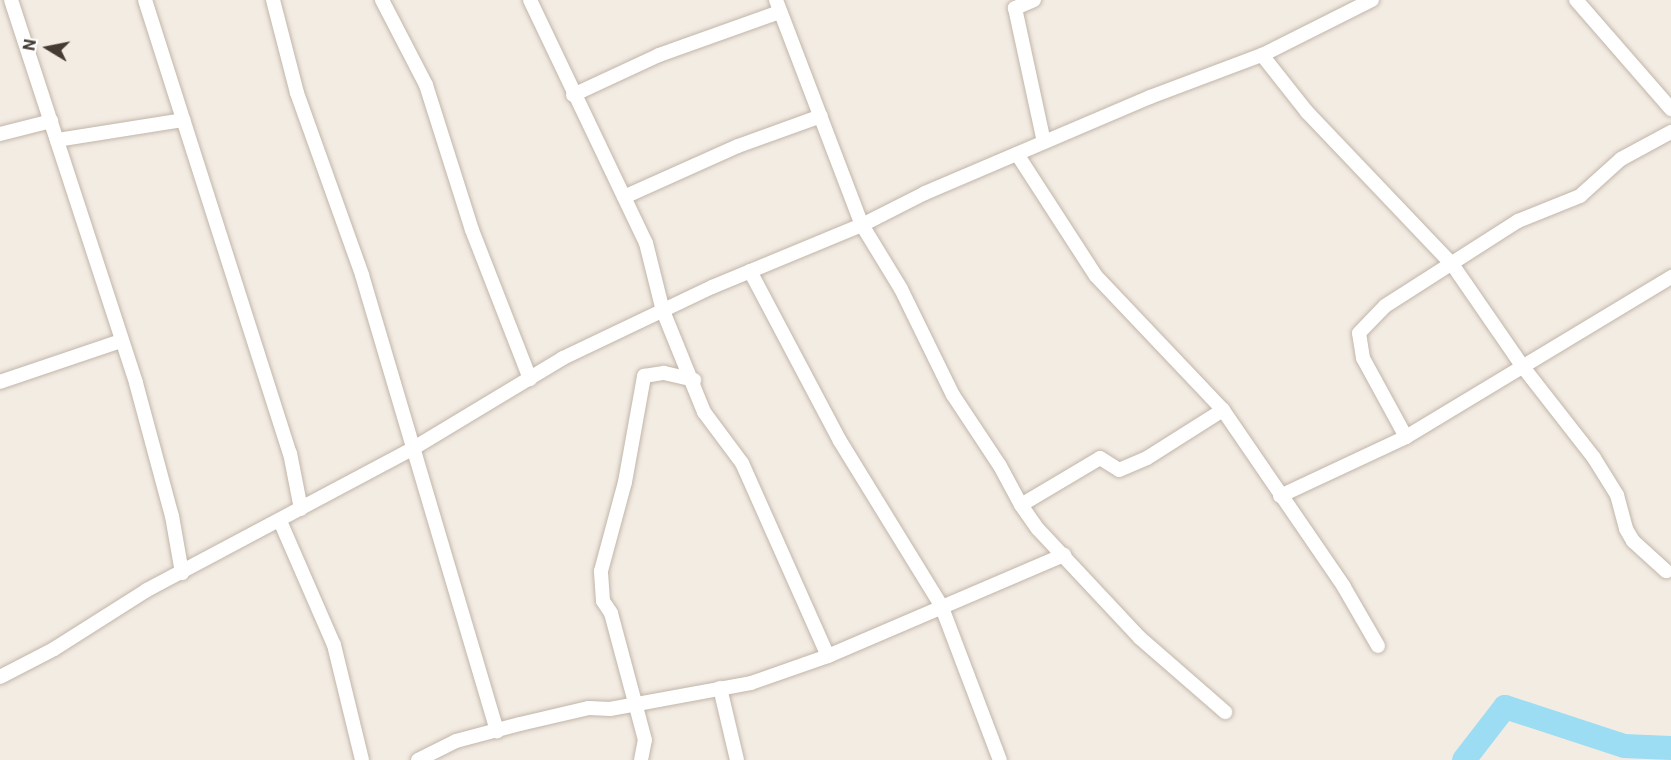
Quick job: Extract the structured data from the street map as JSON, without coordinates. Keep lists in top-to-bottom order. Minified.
{"north":"left"}
